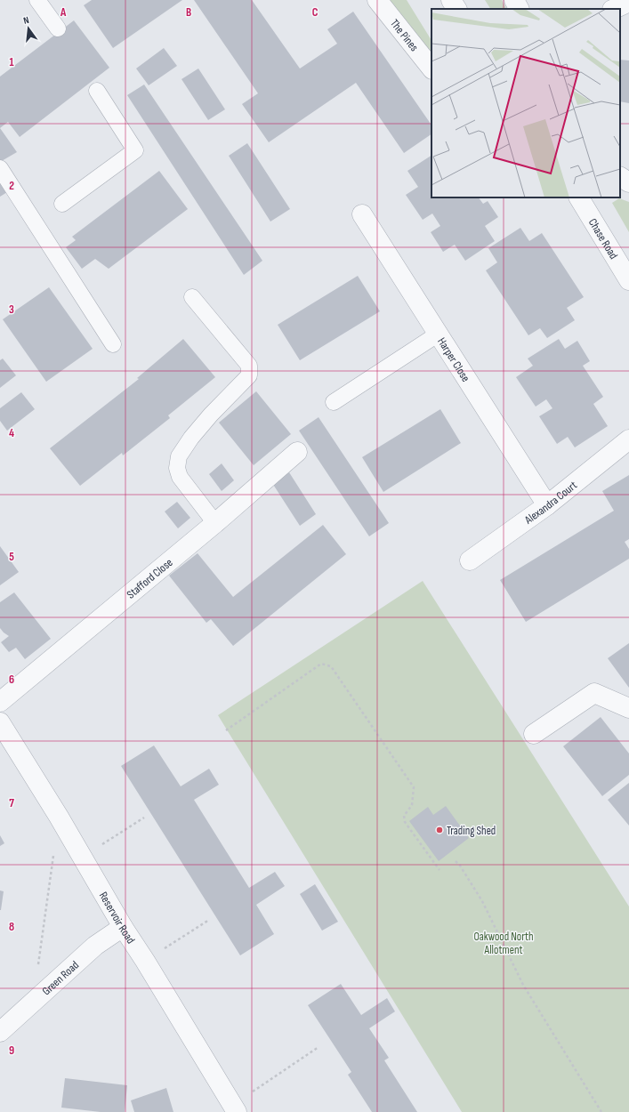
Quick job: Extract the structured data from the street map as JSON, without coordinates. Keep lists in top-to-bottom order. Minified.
{"streets":{"street":["The Pines","Chase Road","Harper Close","Alexandra Court","Stafford Close","Reservoir Road","Green Road"]},"crossings":[["Harper Close","Alexandra Court"],["Reservoir Road","Green Road"]],"parks":["Oakwood North Allotment"],"places":["Trading Shed"],"north":"top","grid":{"columns":["A","B","C"],"rows":["1","2","3","4","5","6","7","8","9"]}}
